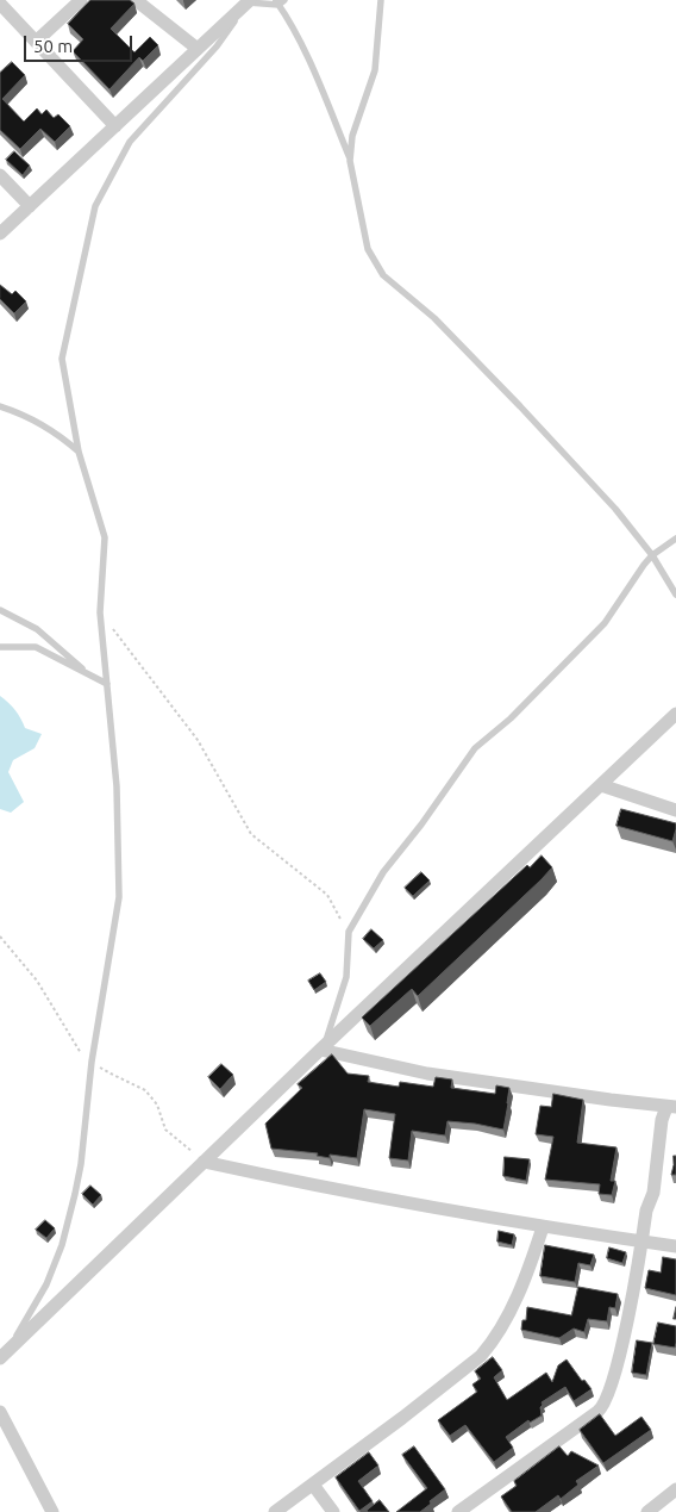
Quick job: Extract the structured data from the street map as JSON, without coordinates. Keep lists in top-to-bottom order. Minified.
{"scale_bar":"50 m"}
